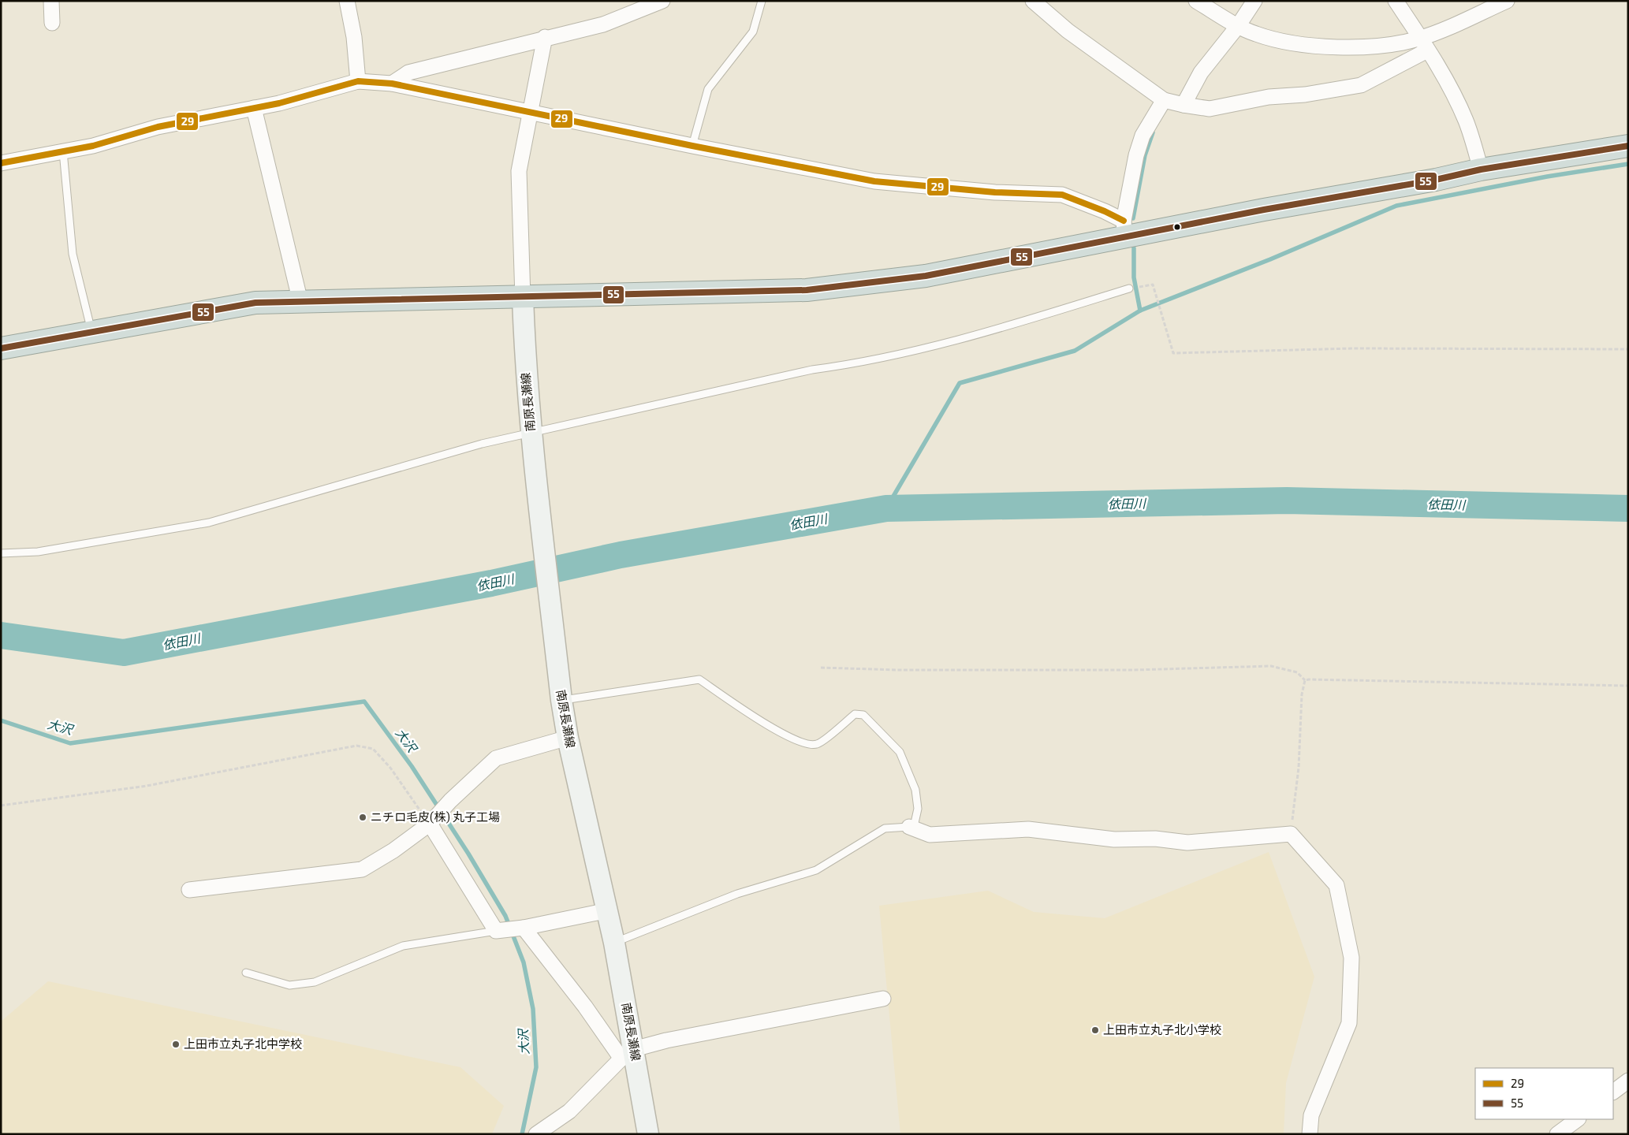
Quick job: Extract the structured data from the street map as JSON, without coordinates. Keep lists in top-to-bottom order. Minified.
{"streets":{"main road":["南原長瀬線"]},"water":["依田川","大沢"],"places":["ニチロ毛皮(株) 丸子工場","上田市立丸子北小学校","上田市立丸子北中学校"],"lines":["transit line 29","transit line 55"],"legend":["29","55"]}
